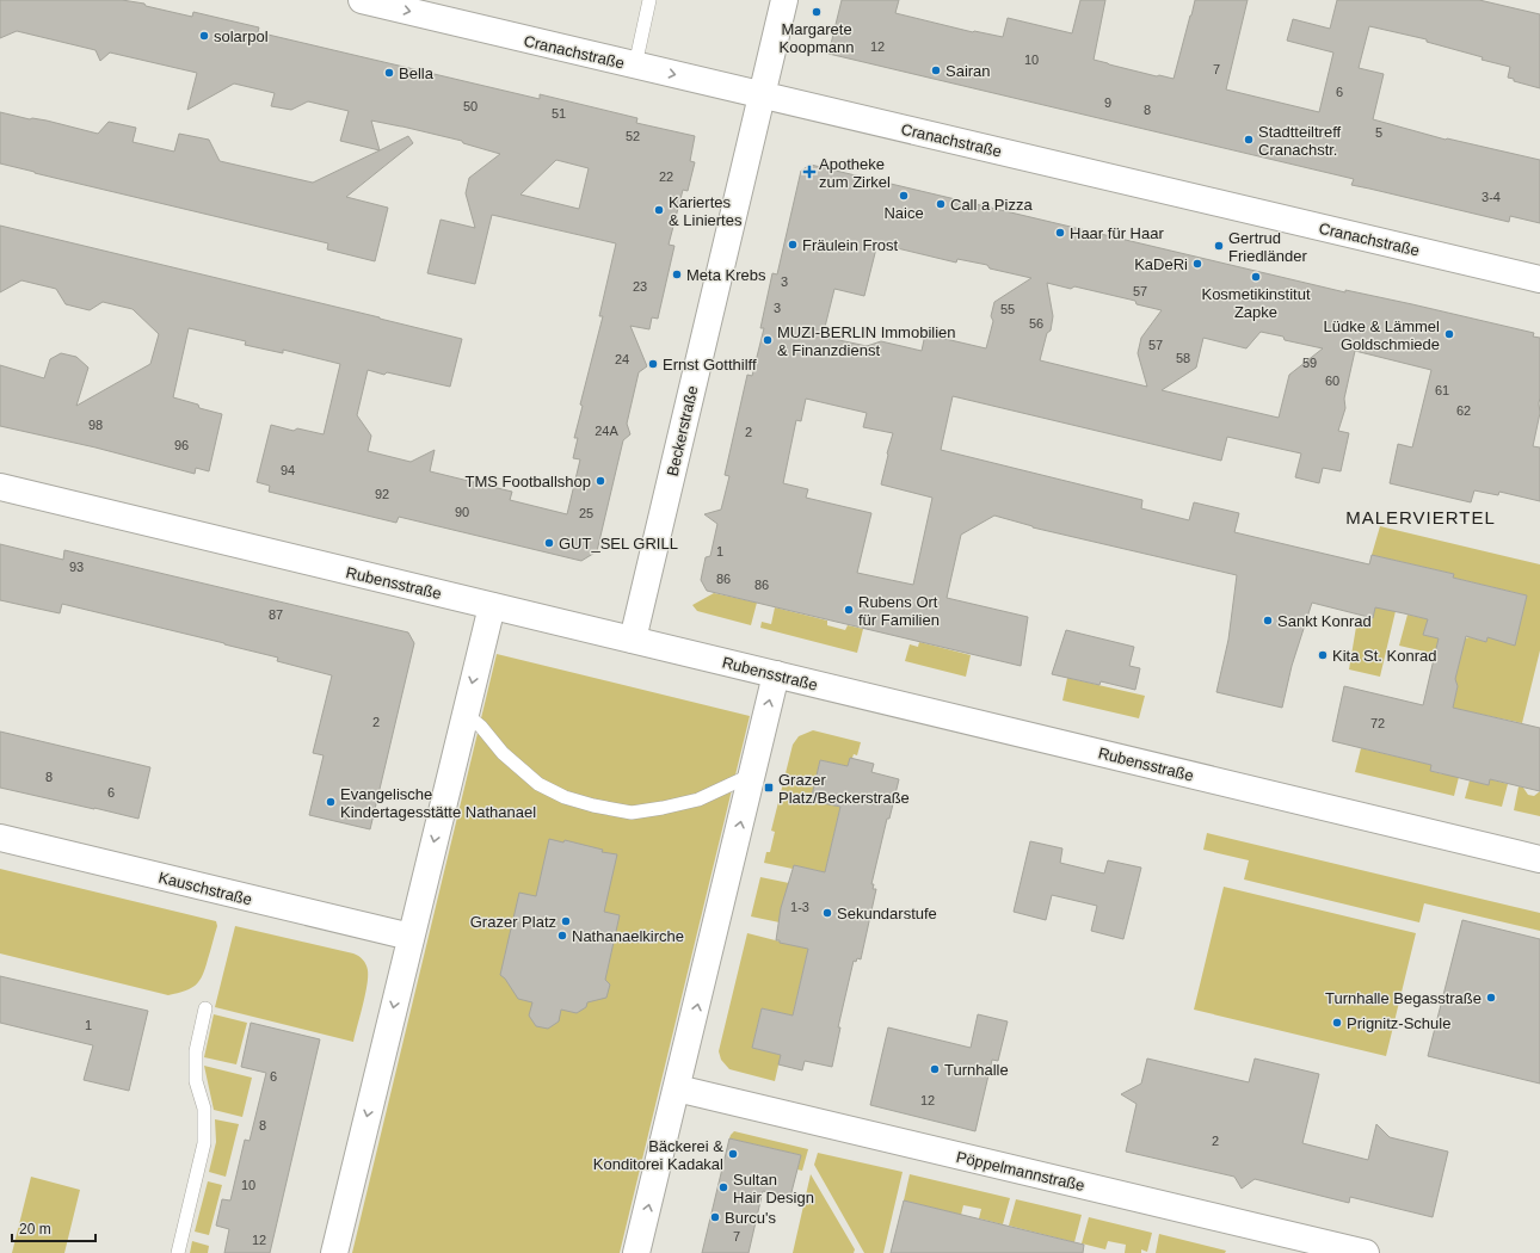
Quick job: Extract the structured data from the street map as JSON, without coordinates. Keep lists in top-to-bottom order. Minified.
{"streets":{"street":["Cranachstraße","Beckerstraße","Rubensstraße","Kauschstraße","Pöppelmannstraße"]},"crossings":[["Cranachstraße","Beckerstraße"],["Beckerstraße","Rubensstraße"]],"districts":["MALERVIERTEL"],"places":{"other":["Margarete Koopmann","solarpol","Sairan","Bella","Stadtteiltreff Cranachstr.","Naice","Call a Pizza","Kariertes & Liniertes","Haar für Haar","Fräulein Frost","Gertrud Friedländer","KaDeRi","Meta Krebs","Kosmetikinstitut Zapke","Lüdke & Lämmel Goldschmiede","MUZI-BERLIN Immobilien & Finanzdienst","Ernst Gotthilff","TMS Footballshop","GUT_SEL GRILL","Rubens Ort für Familien","Sankt Konrad","Kita St. Konrad","Evangelische Kindertagesstätte Nathanael","Sekundarstufe","Grazer Platz","Nathanaelkirche","Turnhalle Begasstraße","Prignitz-Schule","Turnhalle","Bäckerei & Konditorei Kadakal","Sultan Hair Design","Burcu's"],"health":["Apotheke zum Zirkel"],"transit":["Grazer Platz/Beckerstraße"]},"house_numbers":["12","10","7","6","9","50","8","51","5","52","22","3-4","3","23","57","3","55","56","57","58","24","59","60","61","62","98","24A","2","96","94","92","90","25","1","93","86","86","87","2","72","8","6","1-3","1","6","12","8","2","10","7","12"],"scale_bar":"20 m"}
